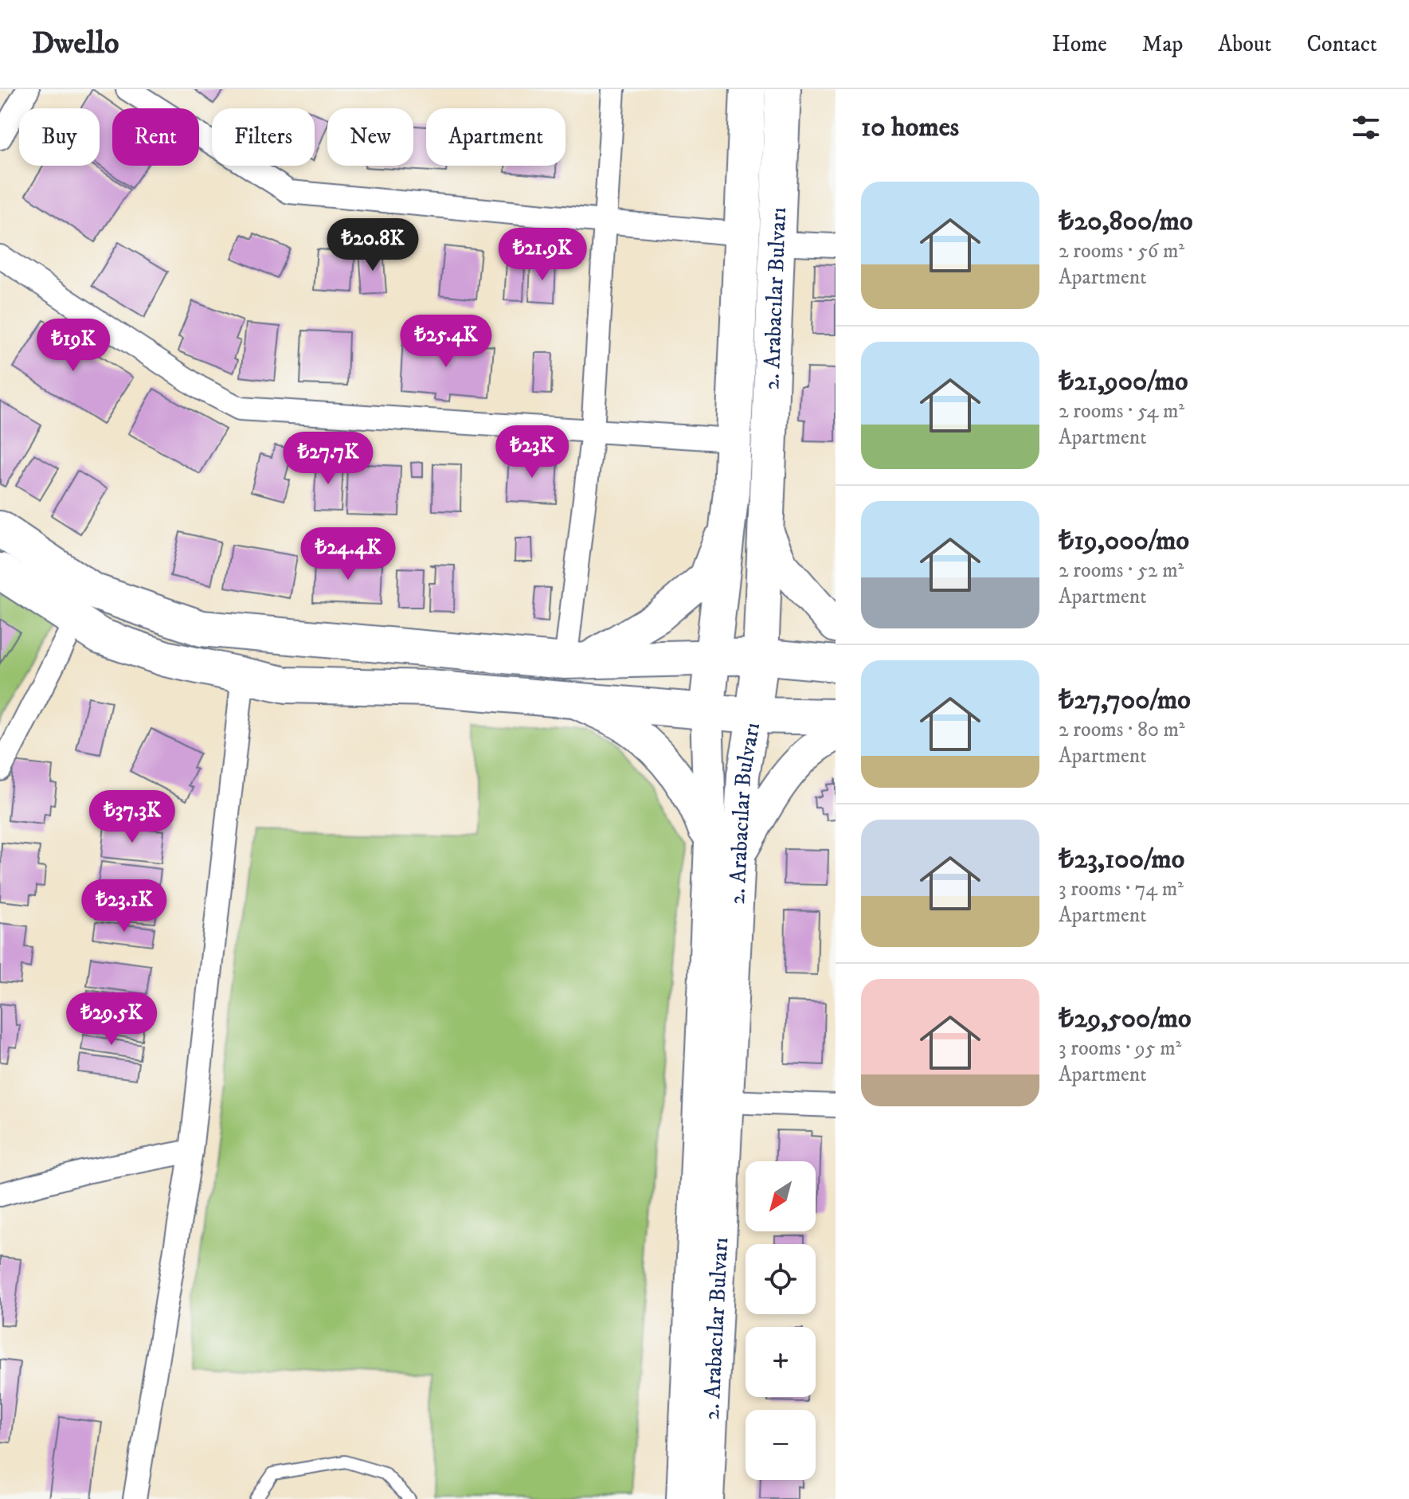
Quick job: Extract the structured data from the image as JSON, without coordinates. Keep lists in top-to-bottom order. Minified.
{"streets":{"main road":["2. Arabacılar Bulvarı"]},"north":"bottom left","page":{"header":"Dwello","nav":["Home","Map","About","Contact"],"heading":"10 homes","chip":["Buy","Rent","Filters","New","Apartment"],"list":[{"name":"₺20,800/mo","note":"2 rooms · 56 m² · Apartment"},{"name":"₺21,900/mo","note":"2 rooms · 54 m² · Apartment"},{"name":"₺19,000/mo","note":"2 rooms · 52 m² · Apartment"},{"name":"₺27,700/mo","note":"2 rooms · 80 m² · Apartment"},{"name":"₺23,100/mo","note":"3 rooms · 74 m² · Apartment"},{"name":"₺29,500/mo","note":"3 rooms · 95 m² · Apartment"}],"price":["₺20.8K","₺21.9K","₺25.4K","₺19K","₺23K","₺27.7K","₺24.4K","₺37.3K","₺23.1K","₺29.5K"],"map_buttons":["+","−"]}}
